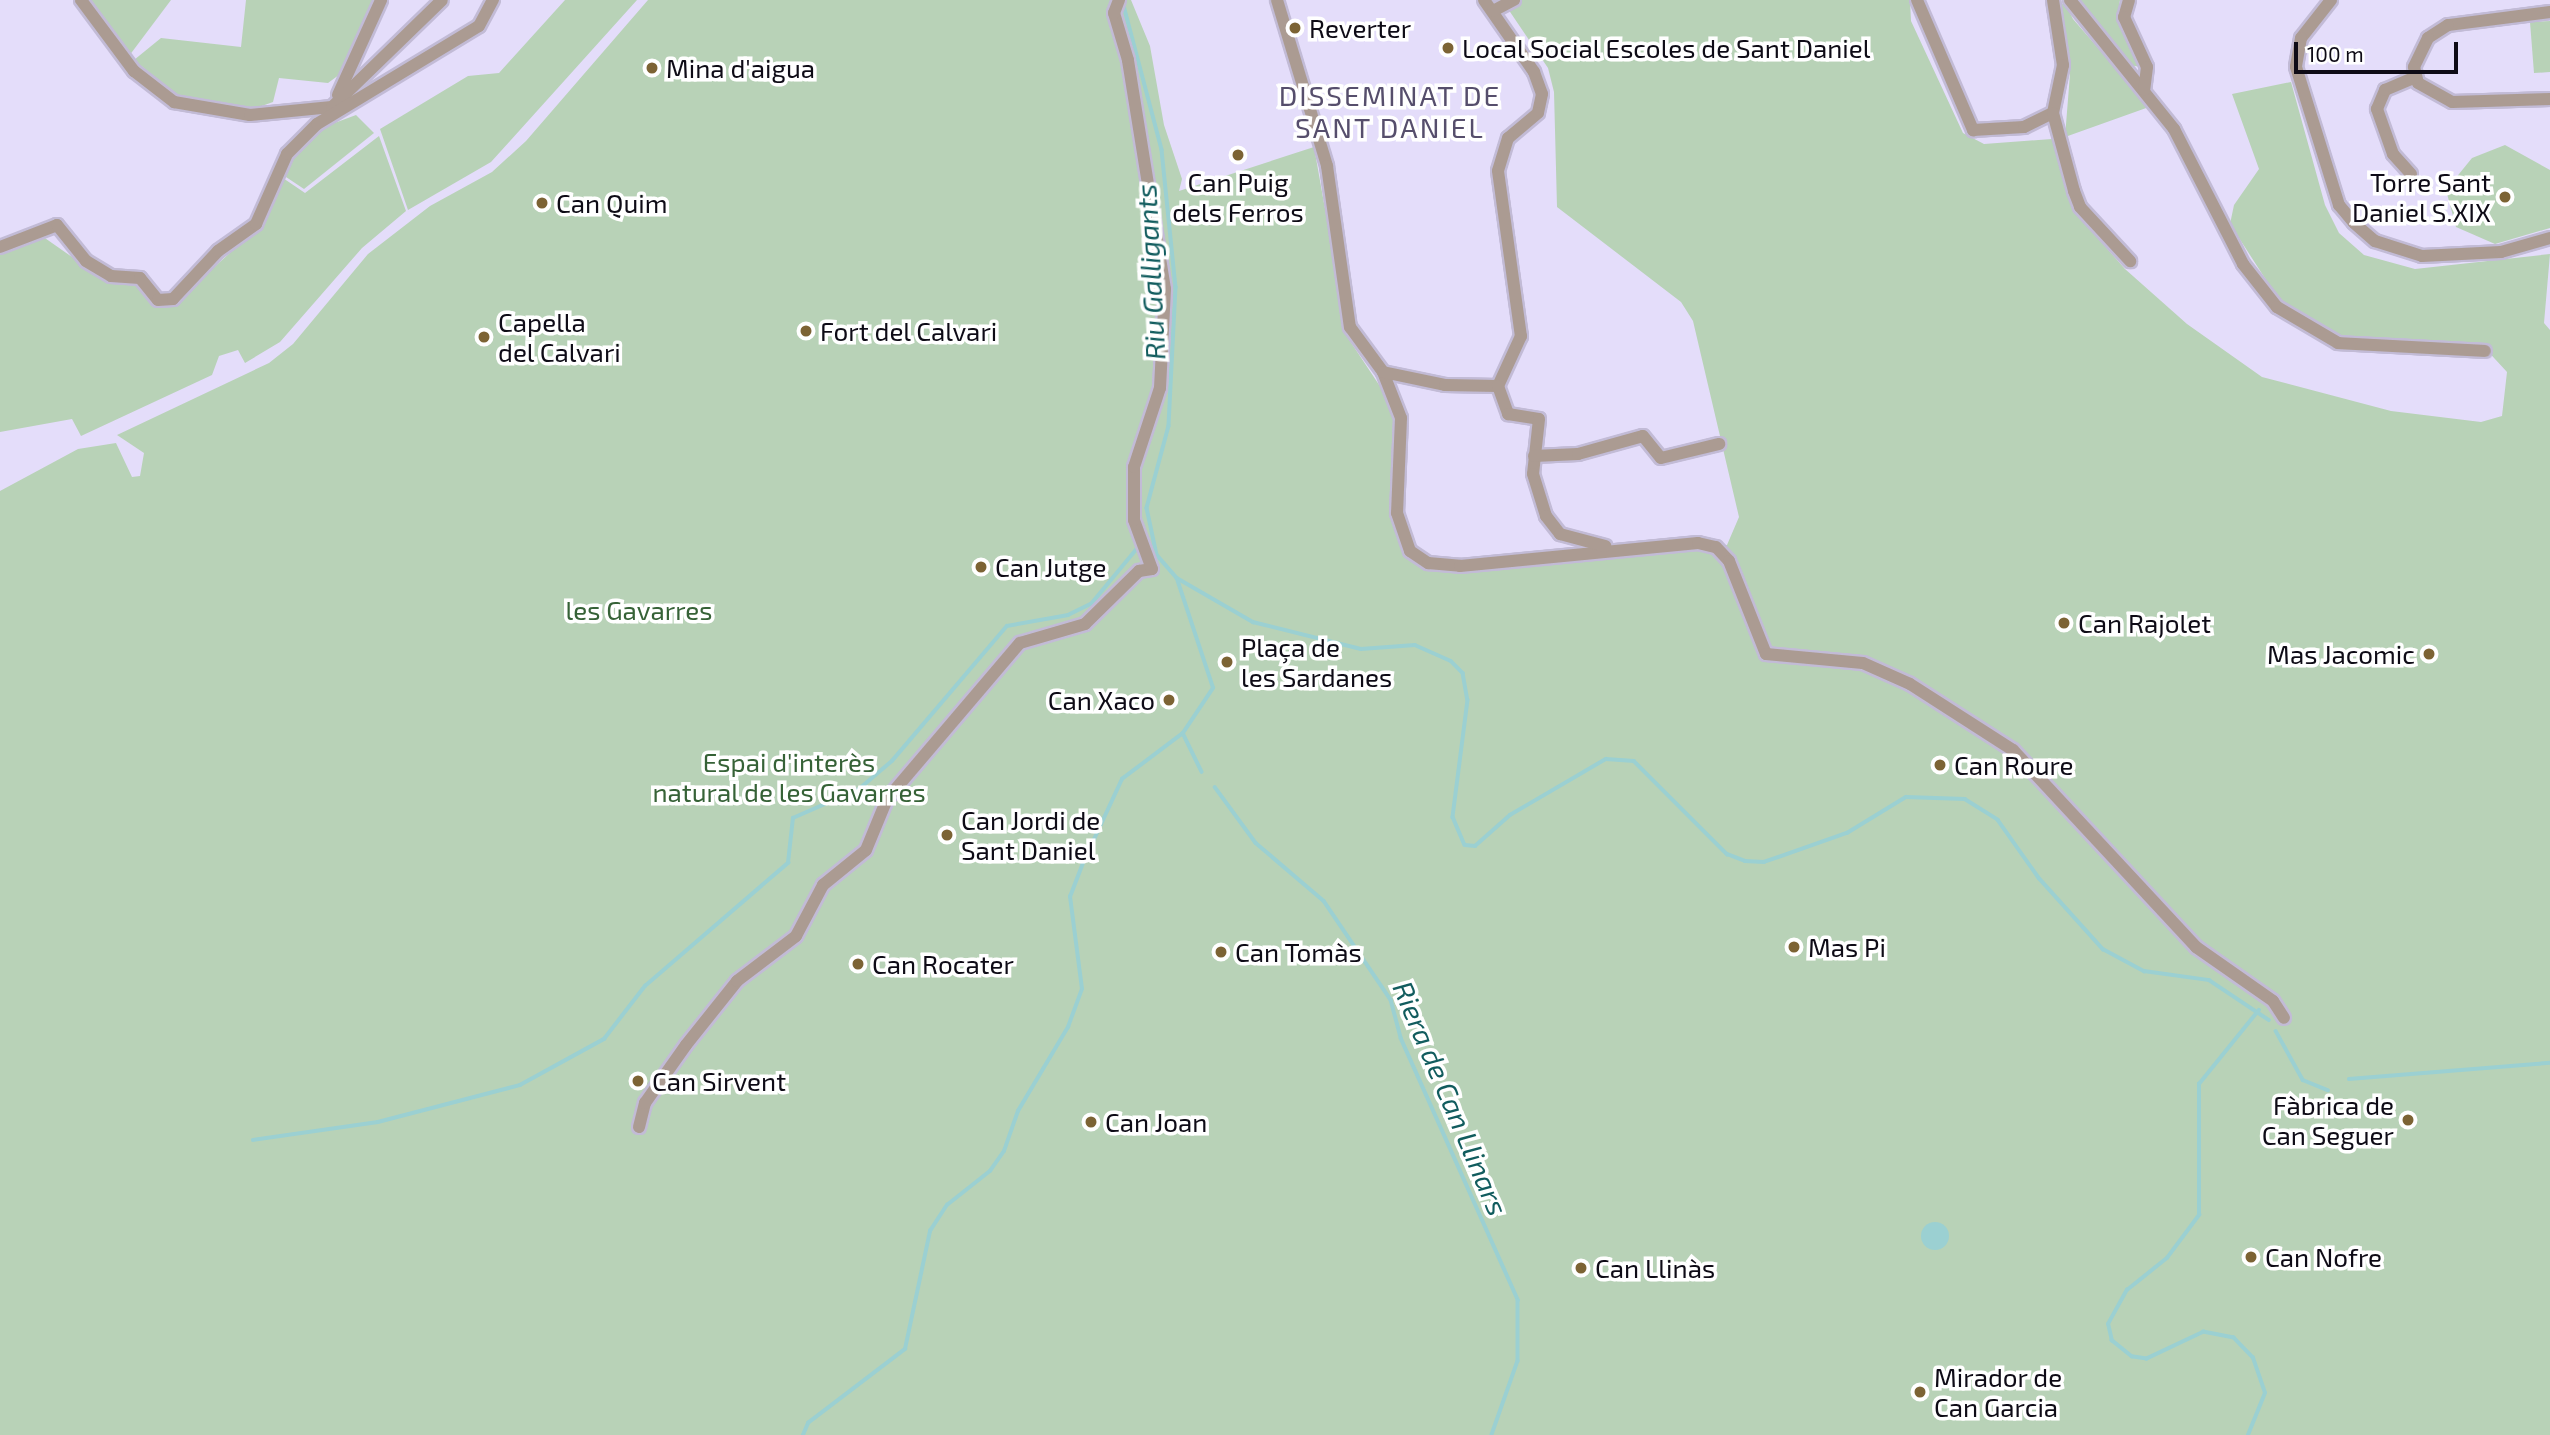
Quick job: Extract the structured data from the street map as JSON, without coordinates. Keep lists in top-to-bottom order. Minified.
{"districts":["DISSEMINAT DE SANT DANIEL"],"water":["Riu Galligants","Riera de Can Llinars"],"parks":["les Gavarres","Espai d'interès natural de les Gavarres"],"places":["Reverter","Local Social Escoles de Sant Daniel","Mina d'aigua","Can Puig dels Ferros","Torre Sant Daniel S.XIX","Can Quim","Fort del Calvari","Capella del Calvari","Can Jutge","Can Rajolet","Mas Jacomic","Plaça de les Sardanes","Can Xaco","Can Roure","Can Jordi de Sant Daniel","Mas Pi","Can Tomàs","Can Rocater","Can Sirvent","Fàbrica de Can Seguer","Can Joan","Can Nofre","Can Llinàs","Mirador de Can Garcia"],"scale_bar":"100 m"}
